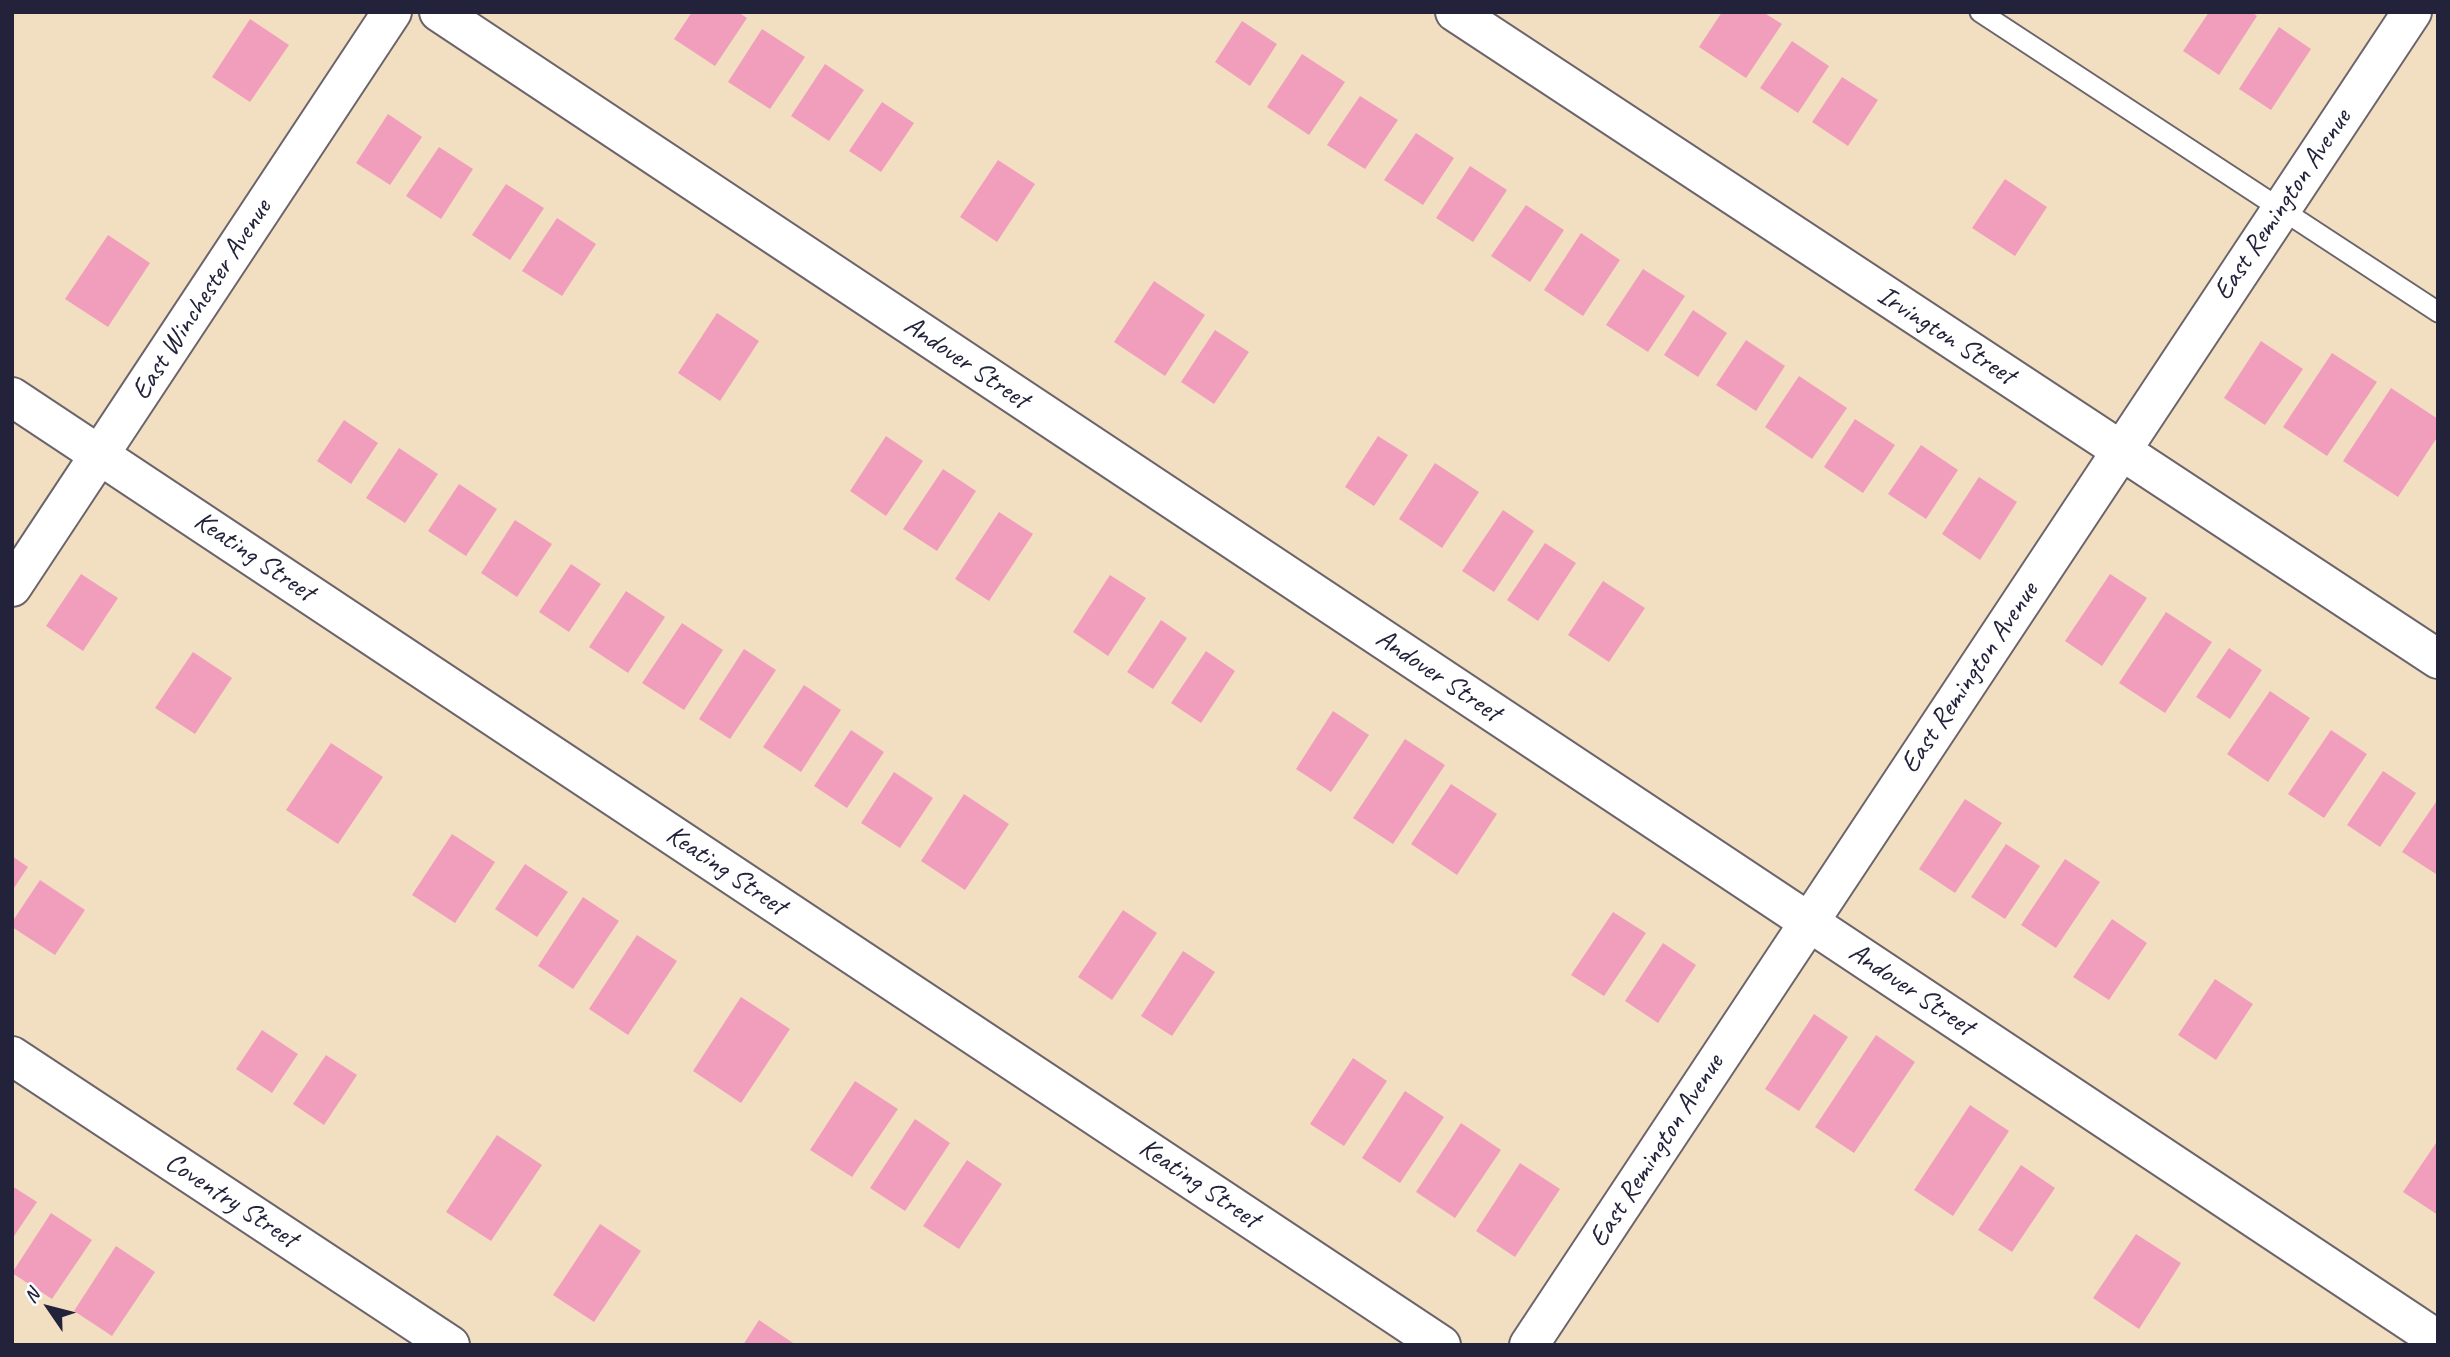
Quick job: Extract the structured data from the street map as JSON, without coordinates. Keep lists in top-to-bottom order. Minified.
{"streets":{"street":["East Remington Avenue","East Winchester Avenue","Irvington Street","Andover Street","Keating Street","Coventry Street"]},"crossings":[["East Remington Avenue","Irvington Street"],["East Remington Avenue","Andover Street"],["East Winchester Avenue","Keating Street"]],"north":"top left"}
